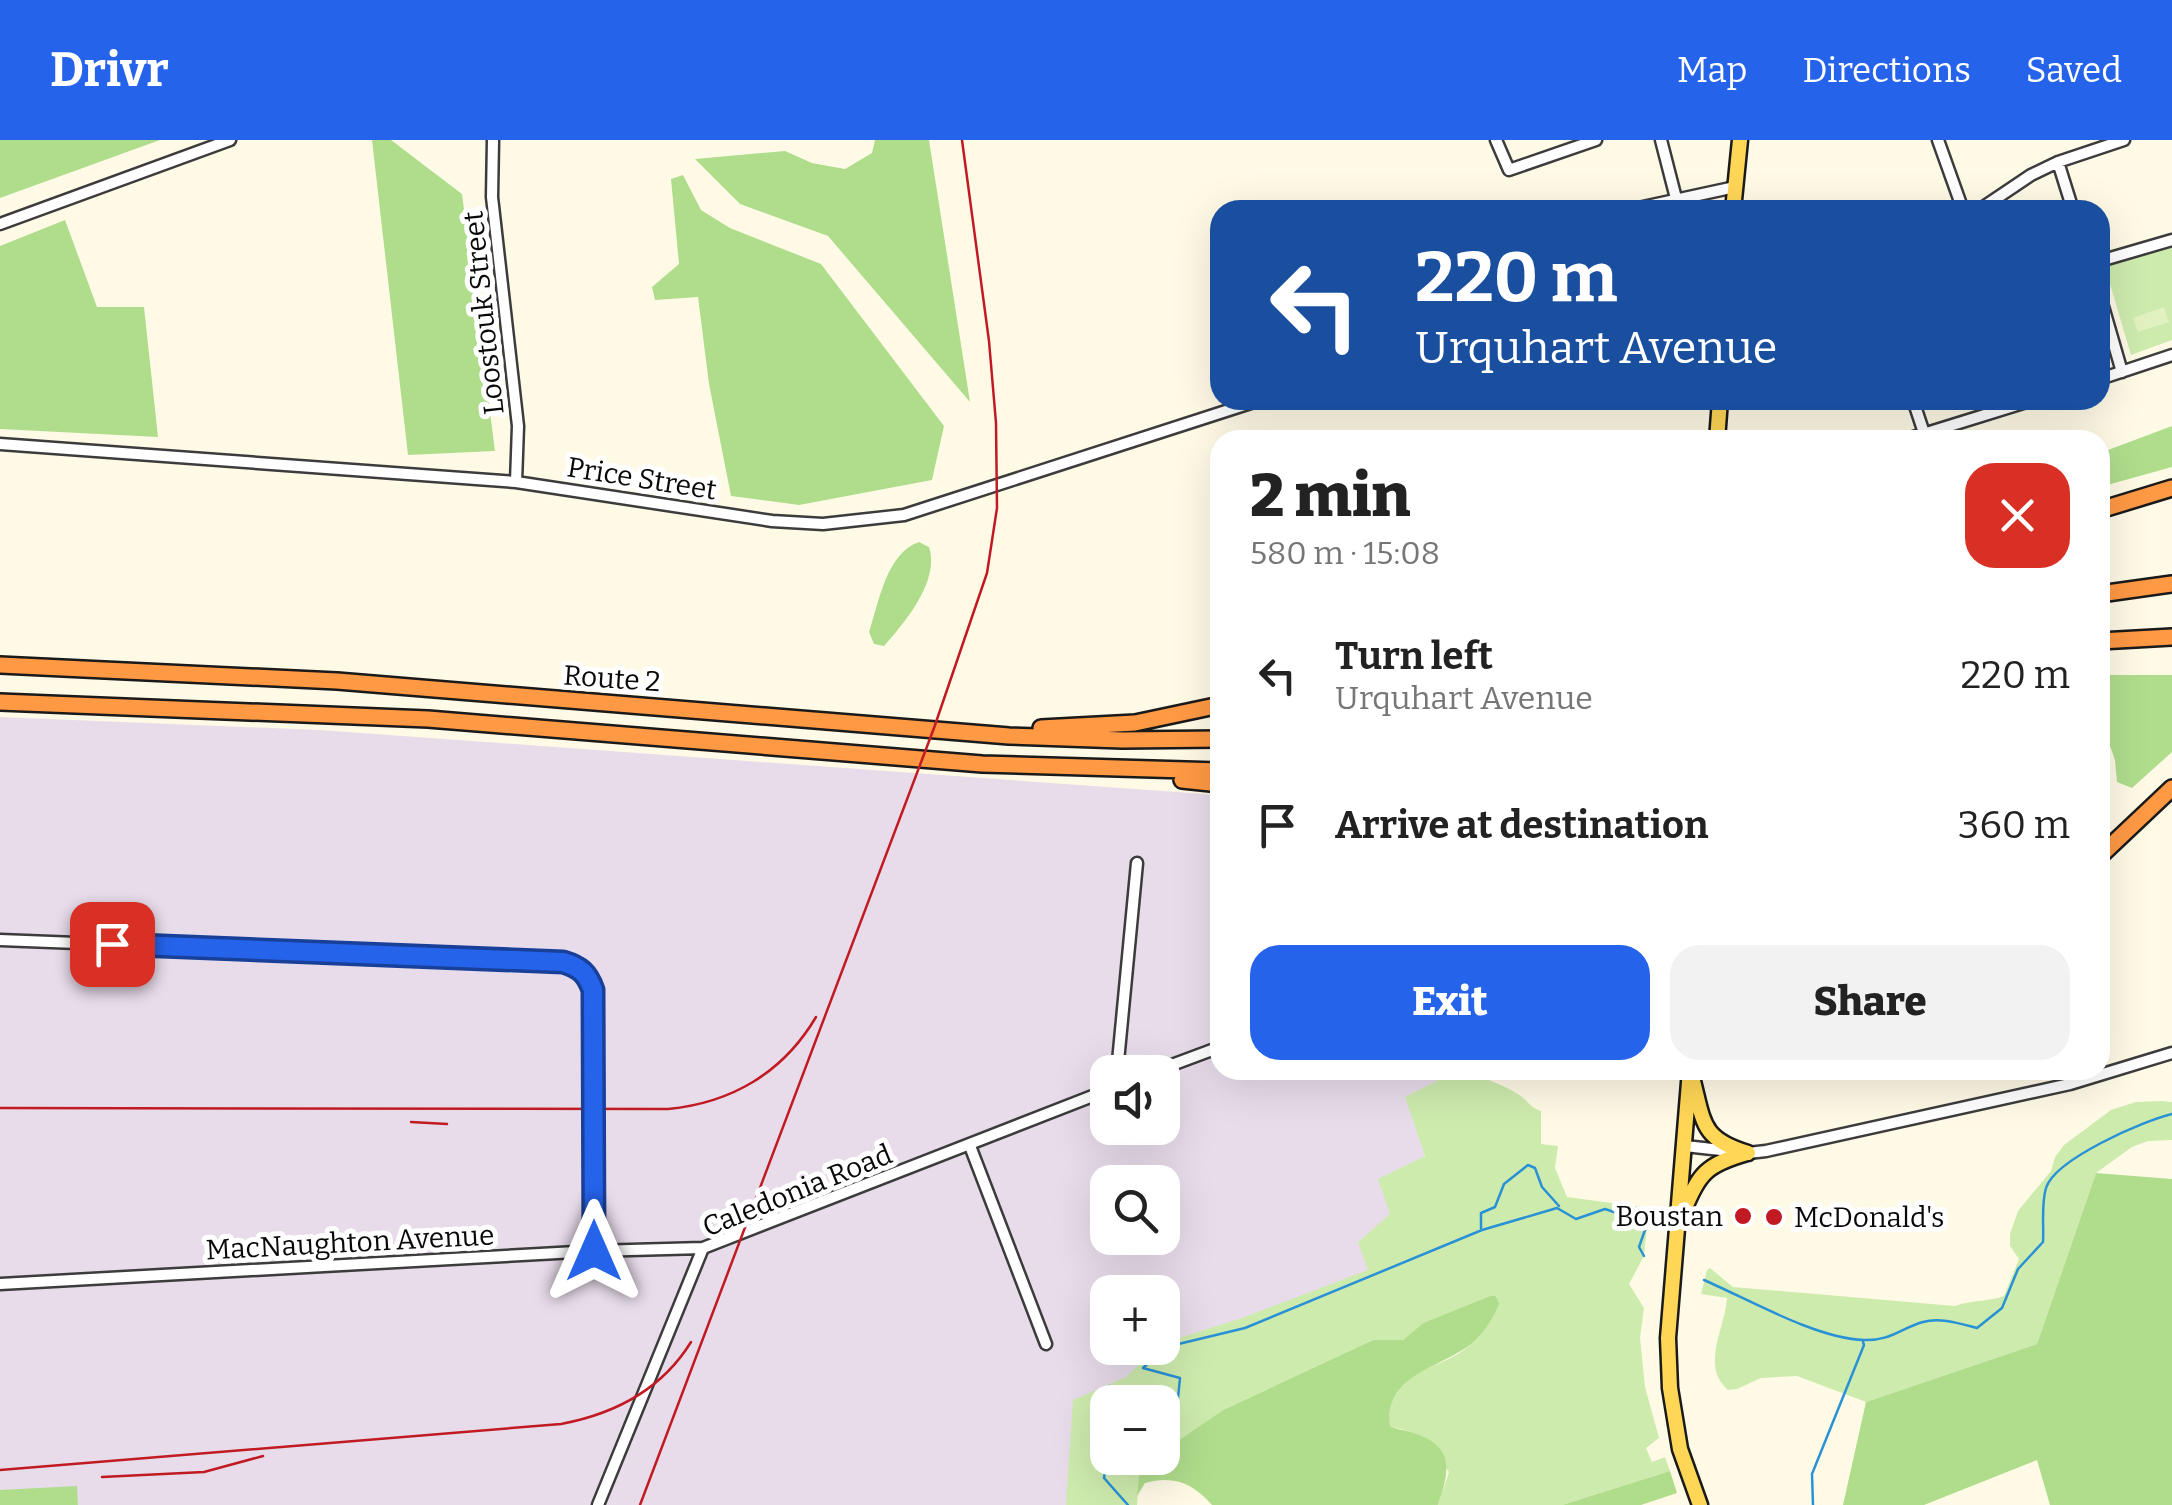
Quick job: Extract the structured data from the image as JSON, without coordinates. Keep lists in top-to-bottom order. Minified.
{"streets":{"highway":["Route 2"],"street":["Loostouk Street","Price Street","Caledonia Road","MacNaughton Avenue"]},"crossings":[["Loostouk Street","Price Street"],["Caledonia Road","MacNaughton Avenue"]],"places":["Boustan","McDonald's"],"page":{"header":"Drivr","nav":["Map","Directions","Saved"],"turn":["220 m","Urquhart Avenue"],"heading":["2 min","580 m · 15:08"],"list":[{"name":"Turn left","note":"Urquhart Avenue","value":"220 m"},{"name":"Arrive at destination","value":"360 m"}],"buttons":["Exit","Share"],"map_buttons":["+","−"]}}
